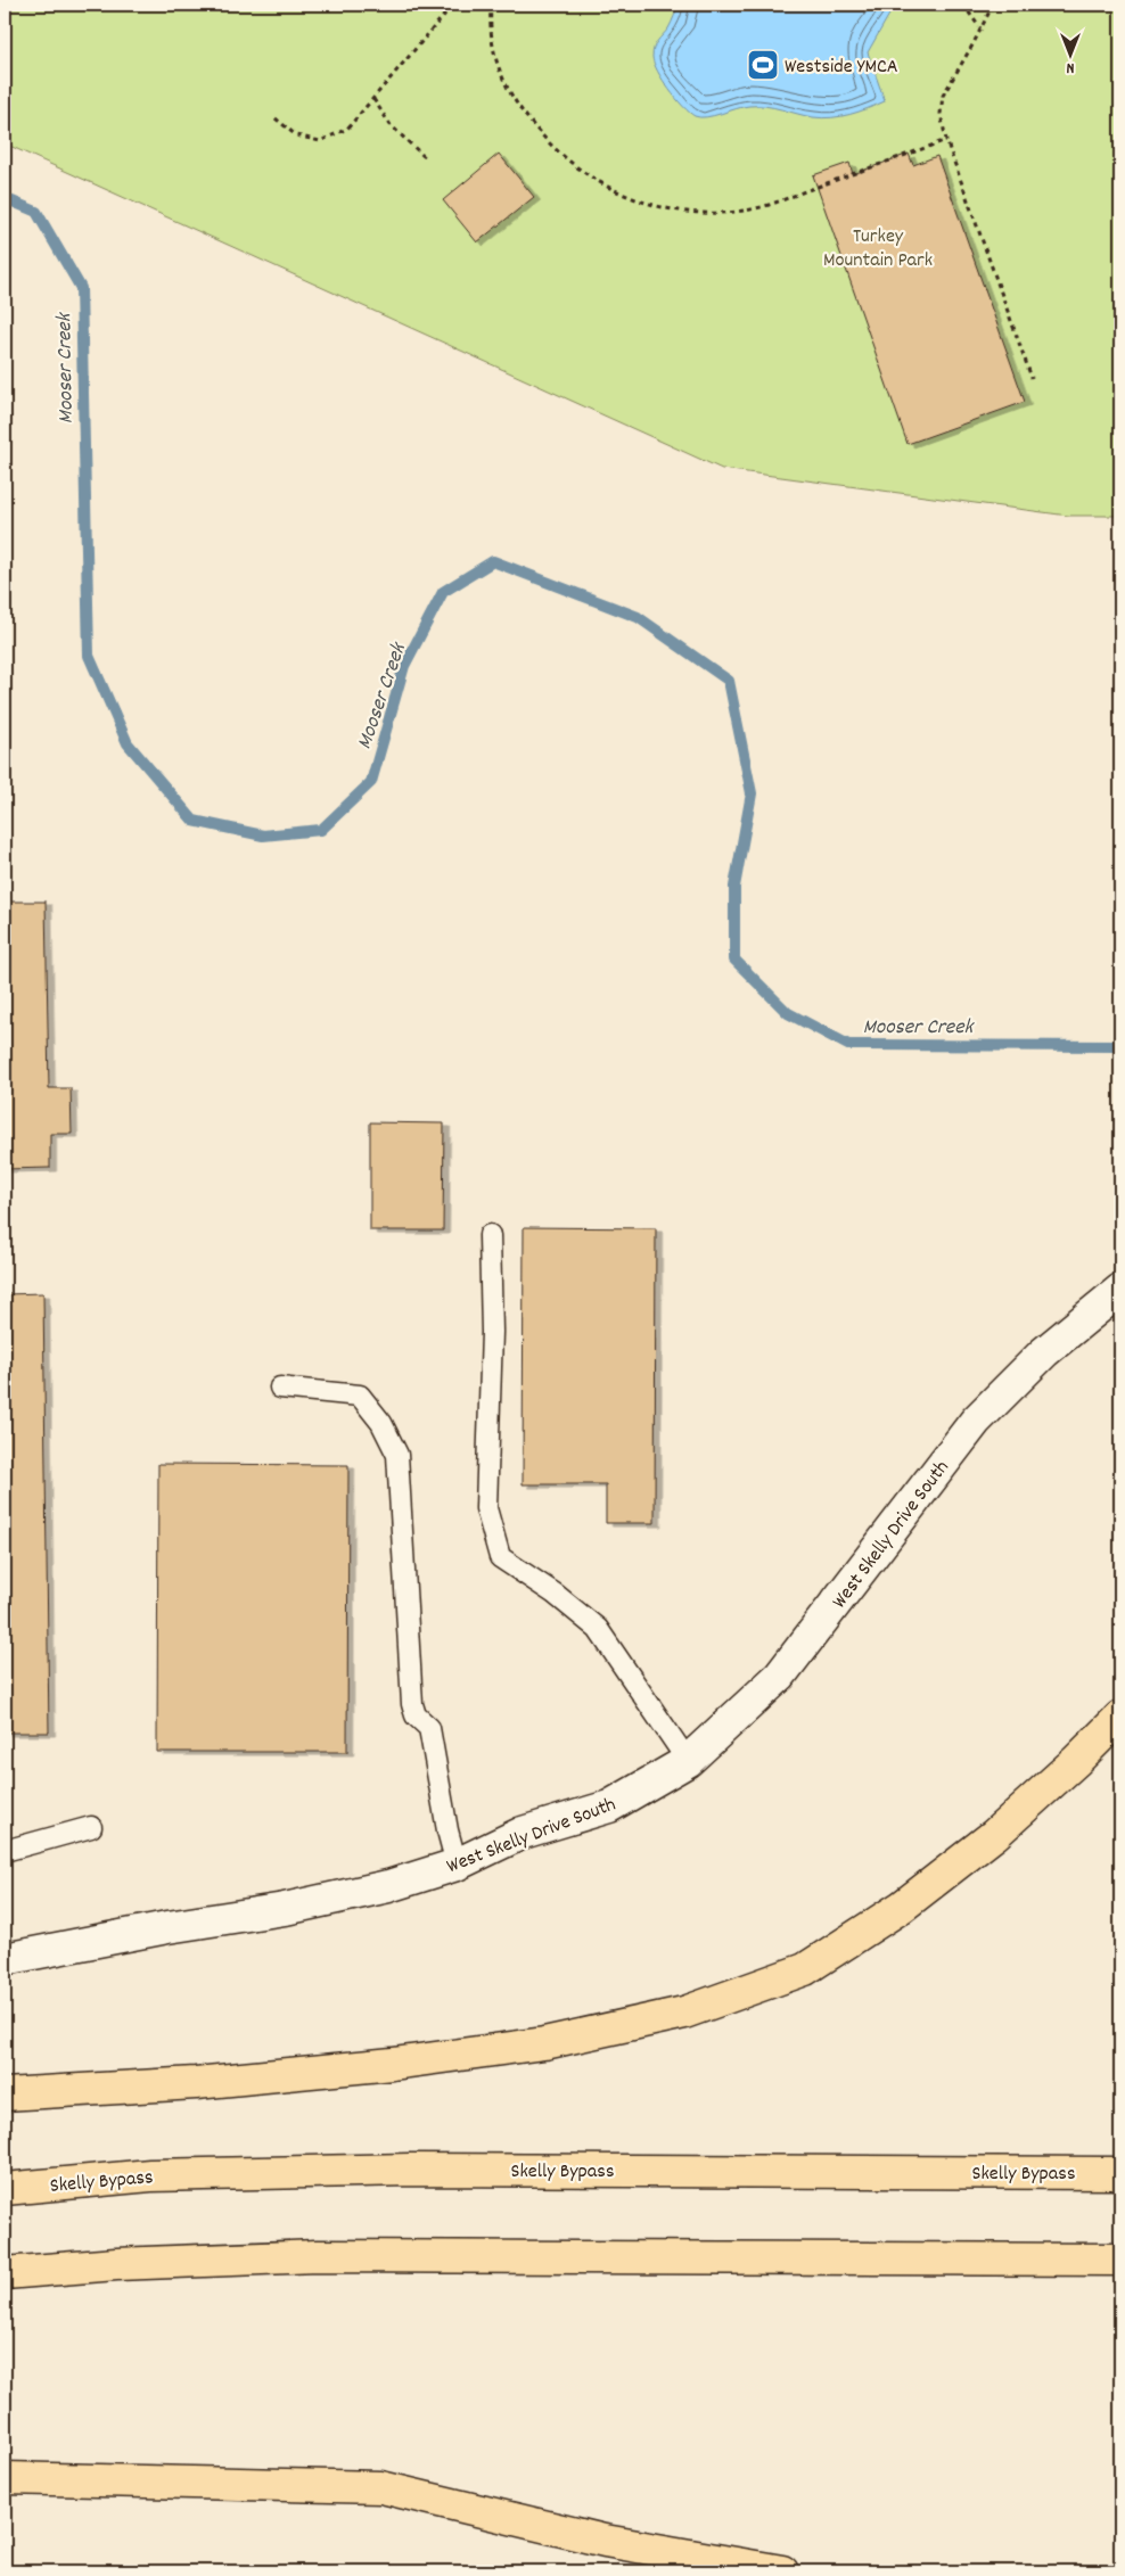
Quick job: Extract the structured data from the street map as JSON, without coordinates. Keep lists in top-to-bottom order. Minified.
{"streets":{"highway":["Skelly Bypass"],"street":["West Skelly Drive South"]},"water":["Mooser Creek"],"parks":["Turkey Mountain Park"],"places":{"sports":["Westside YMCA"]},"north":"bottom"}
